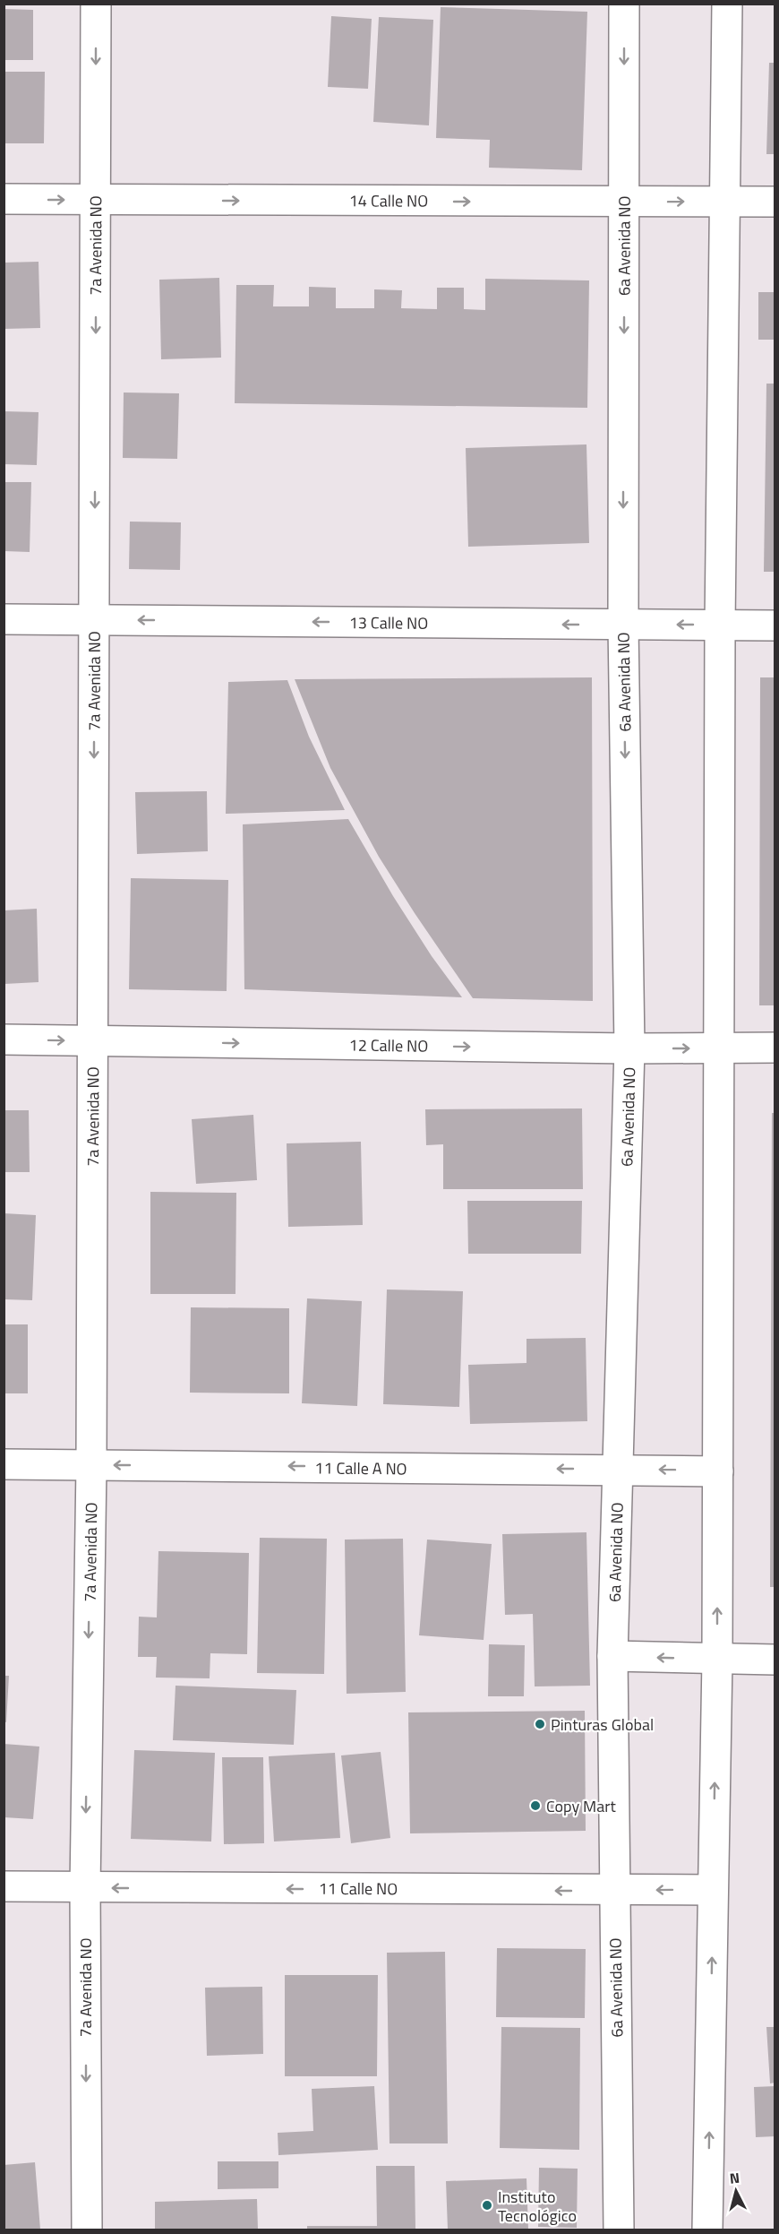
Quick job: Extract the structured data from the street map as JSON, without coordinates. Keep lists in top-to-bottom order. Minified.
{"streets":{"street":["14 Calle NO","7a Avenida NO","6a Avenida NO","13 Calle NO","12 Calle NO","11 Calle A NO","11 Calle NO"]},"crossings":[["14 Calle NO","7a Avenida NO"],["14 Calle NO","6a Avenida NO"],["7a Avenida NO","13 Calle NO"],["7a Avenida NO","12 Calle NO"],["7a Avenida NO","11 Calle A NO"],["7a Avenida NO","11 Calle NO"],["6a Avenida NO","13 Calle NO"],["6a Avenida NO","12 Calle NO"],["6a Avenida NO","11 Calle A NO"],["6a Avenida NO","11 Calle NO"]],"one_way":["14 Calle NO","7a Avenida NO","13 Calle NO","12 Calle NO","11 Calle A NO","11 Calle NO"],"places":["Pinturas Global","Copy Mart","Instituto Tecnológico"],"north":"top"}
